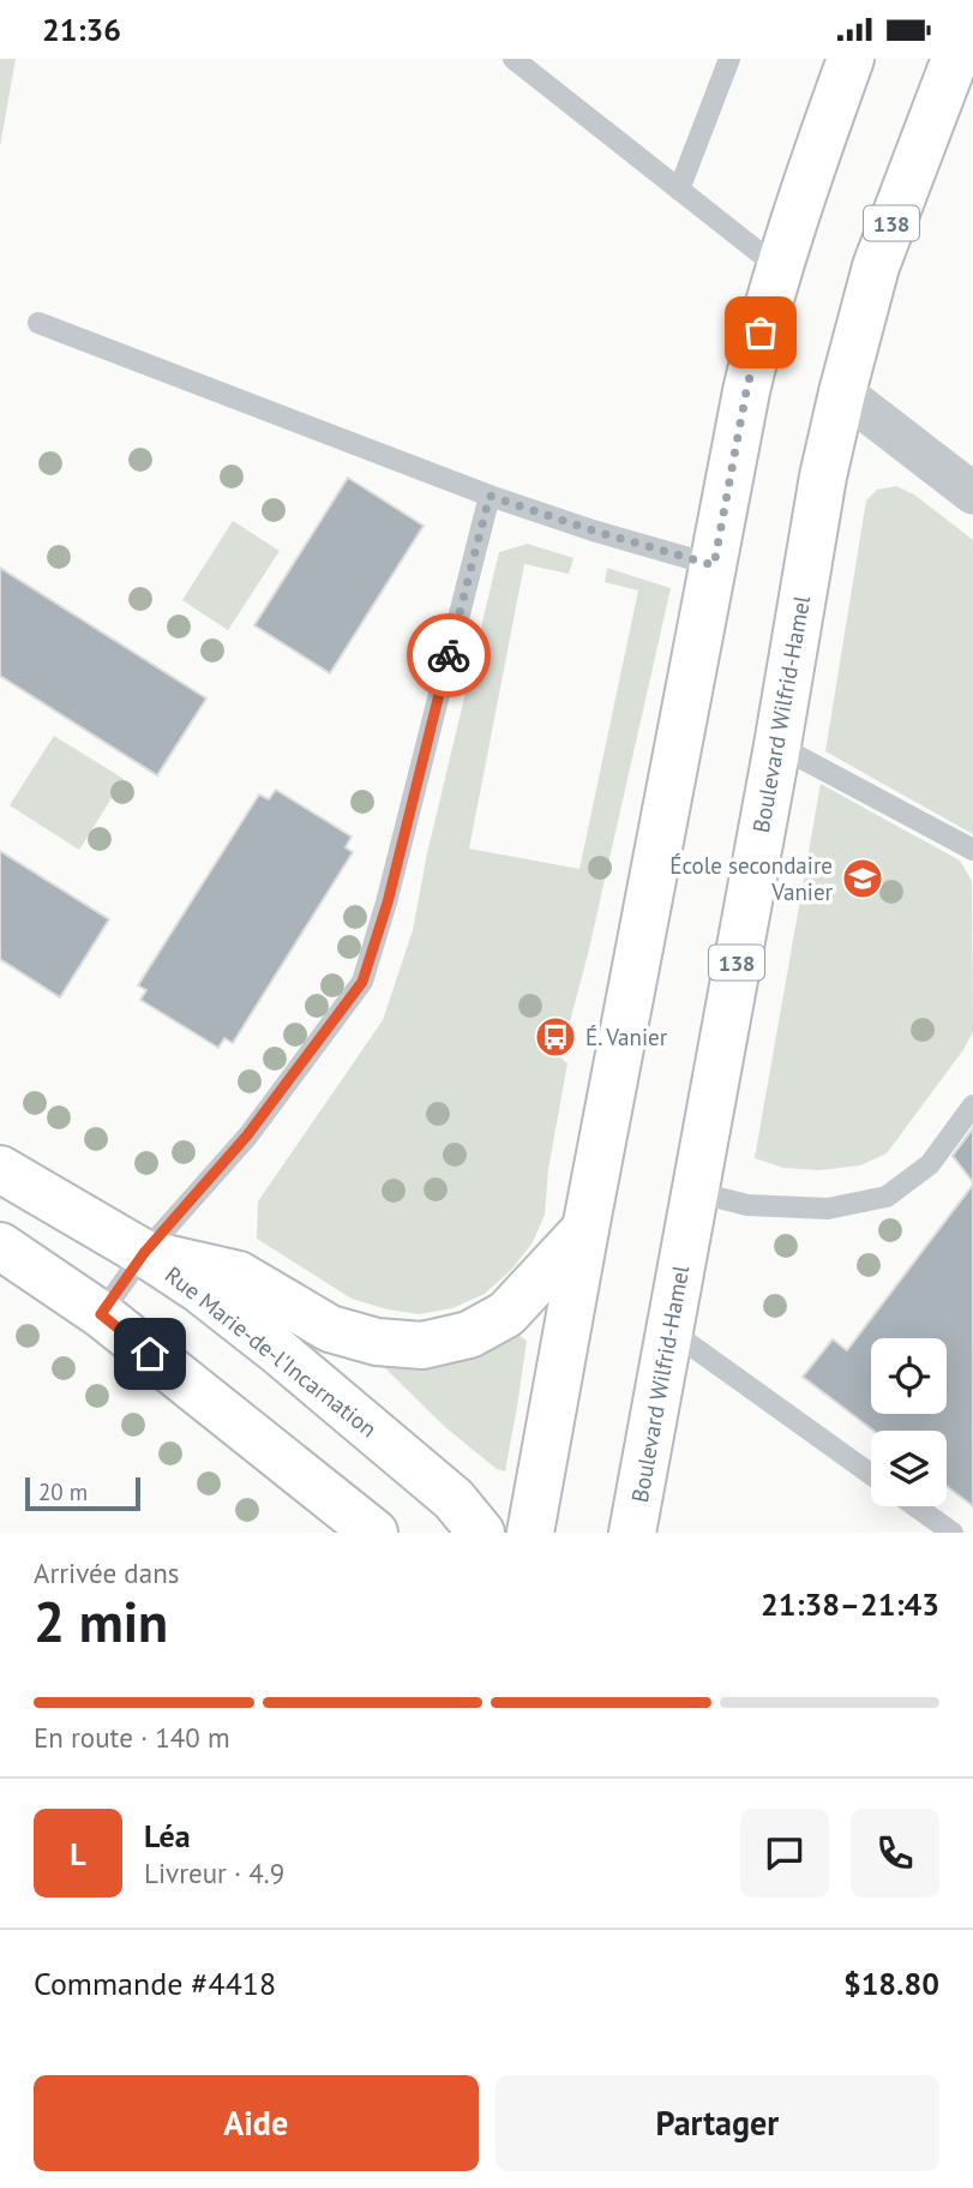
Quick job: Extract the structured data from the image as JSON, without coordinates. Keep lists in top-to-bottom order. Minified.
{"streets":{"main road":["138","Boulevard Wilfrid-Hamel","Rue Marie-de-l'Incarnation"]},"places":{"school or university":["École secondaire Vanier"],"bus stop":["É. Vanier"]},"scale_bar":"20 m","page":{"status":"21:36","scale":"20 m","heading":["2 min","Arrivée dans","21:38–21:43"],"panel":["Léa","Livreur · 4.9","Commande #4418","$18.80"],"bar":"En route · 140 m","round":"L","buttons":["Aide","Partager"]}}
